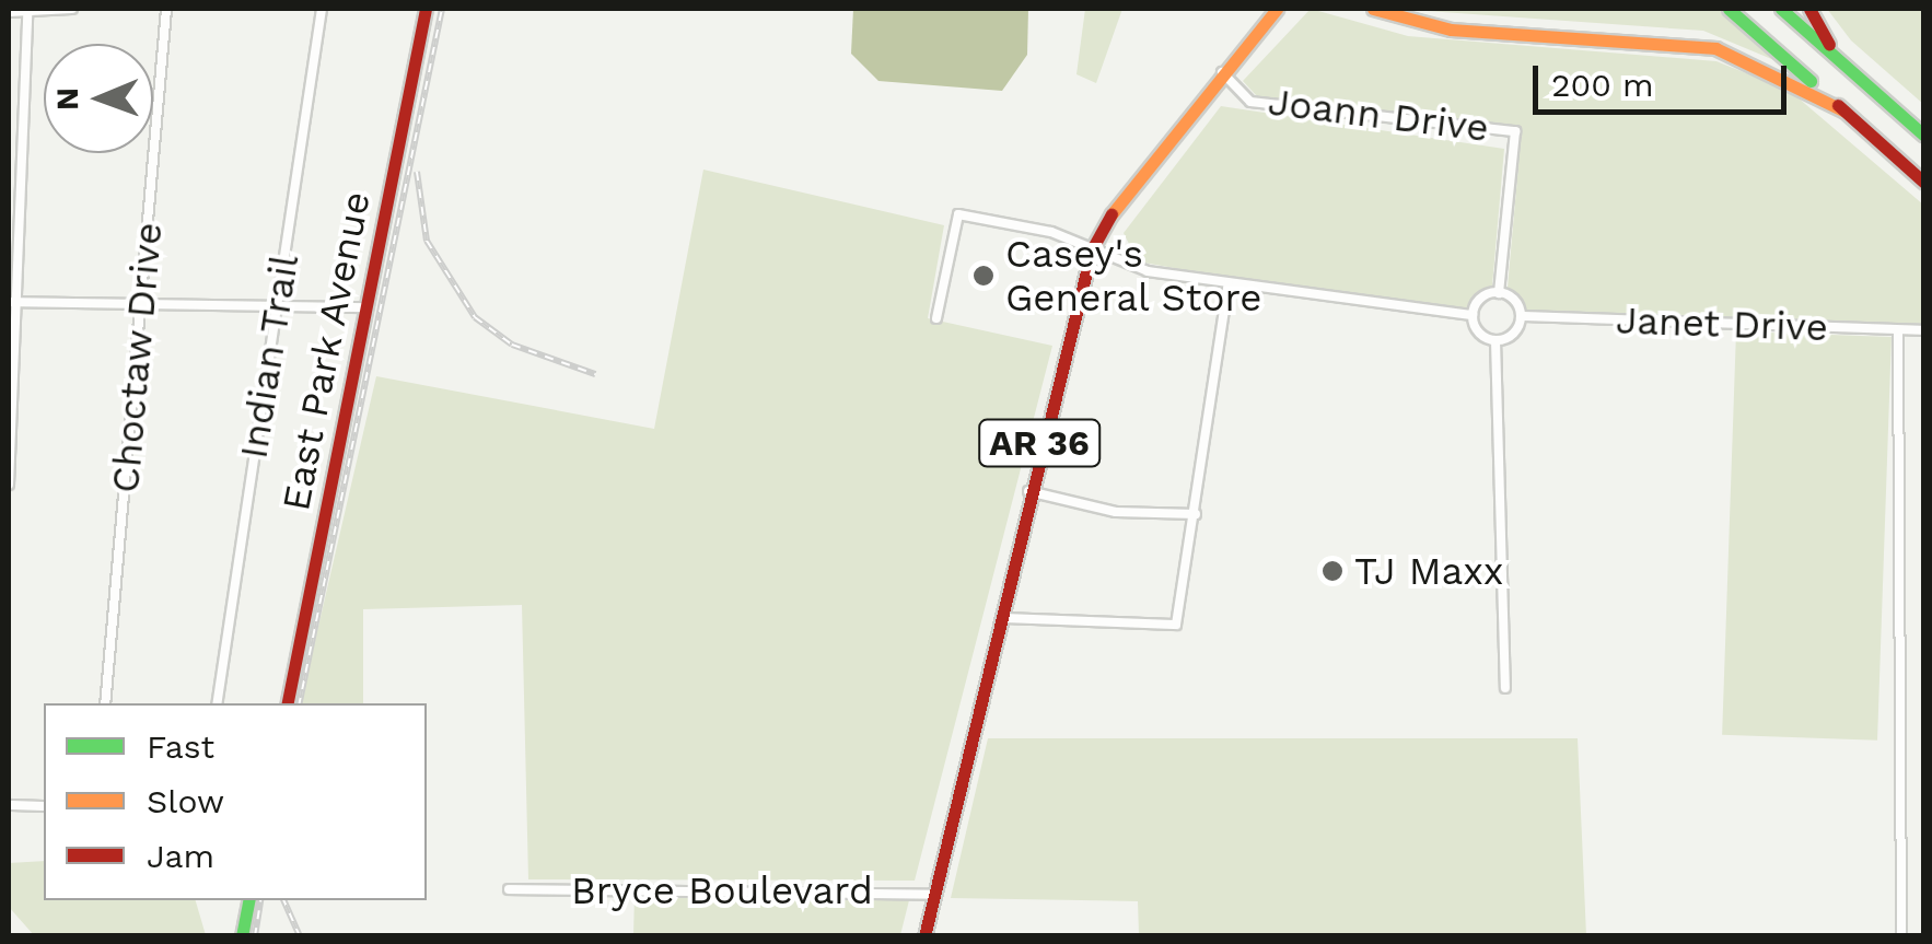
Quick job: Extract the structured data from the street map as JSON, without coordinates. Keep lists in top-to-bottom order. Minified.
{"streets":{"main road":["East Park Avenue","AR 36"],"street":["Joann Drive","Janet Drive","Indian Trail","Choctaw Drive","Bryce Boulevard"]},"crossings":[["Joann Drive","AR 36"],["AR 36","Bryce Boulevard"]],"places":["Casey's General Store","TJ Maxx"],"legend":["Fast","Slow","Jam"],"scale_bar":"200 m","north":"left"}
